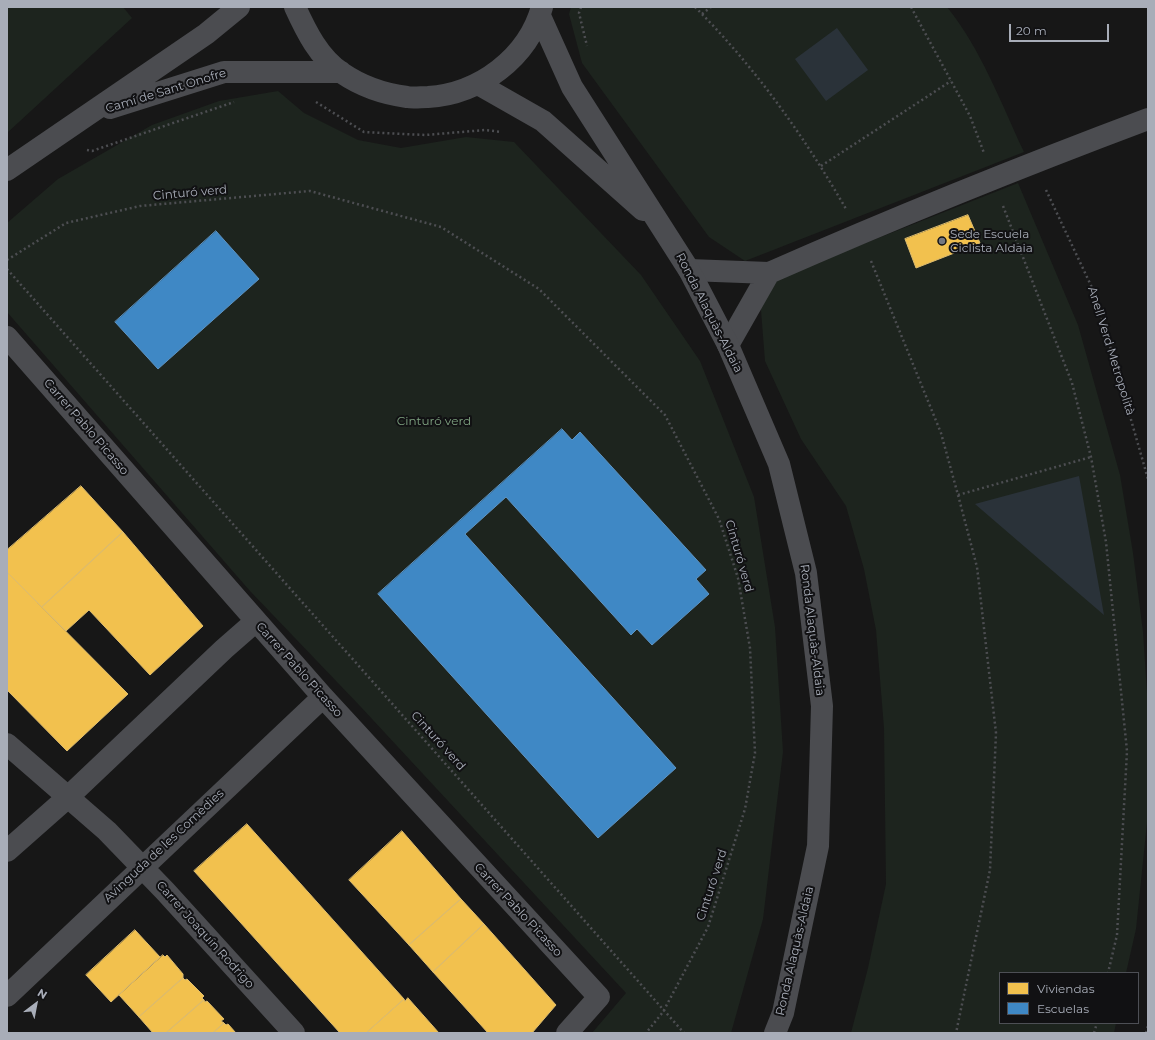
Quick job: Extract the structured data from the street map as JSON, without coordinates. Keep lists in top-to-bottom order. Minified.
{"streets":{"street":["Camí de Sant Onofre","Ronda Alaquàs-Aldaia","Carrer Pablo Picasso","Avinguda de les Comèdies","Carrer Joaquín Rodrigo"],"path":["Cinturó verd","Anell Verd Metropolità"]},"crossings":[["Carrer Pablo Picasso","Avinguda de les Comèdies"],["Avinguda de les Comèdies","Carrer Joaquín Rodrigo"]],"parks":["Cinturó verd"],"places":["Sede Escuela Ciclista Aldaia"],"legend":["Viviendas","Escuelas"],"scale_bar":"20 m","north":"top right"}
